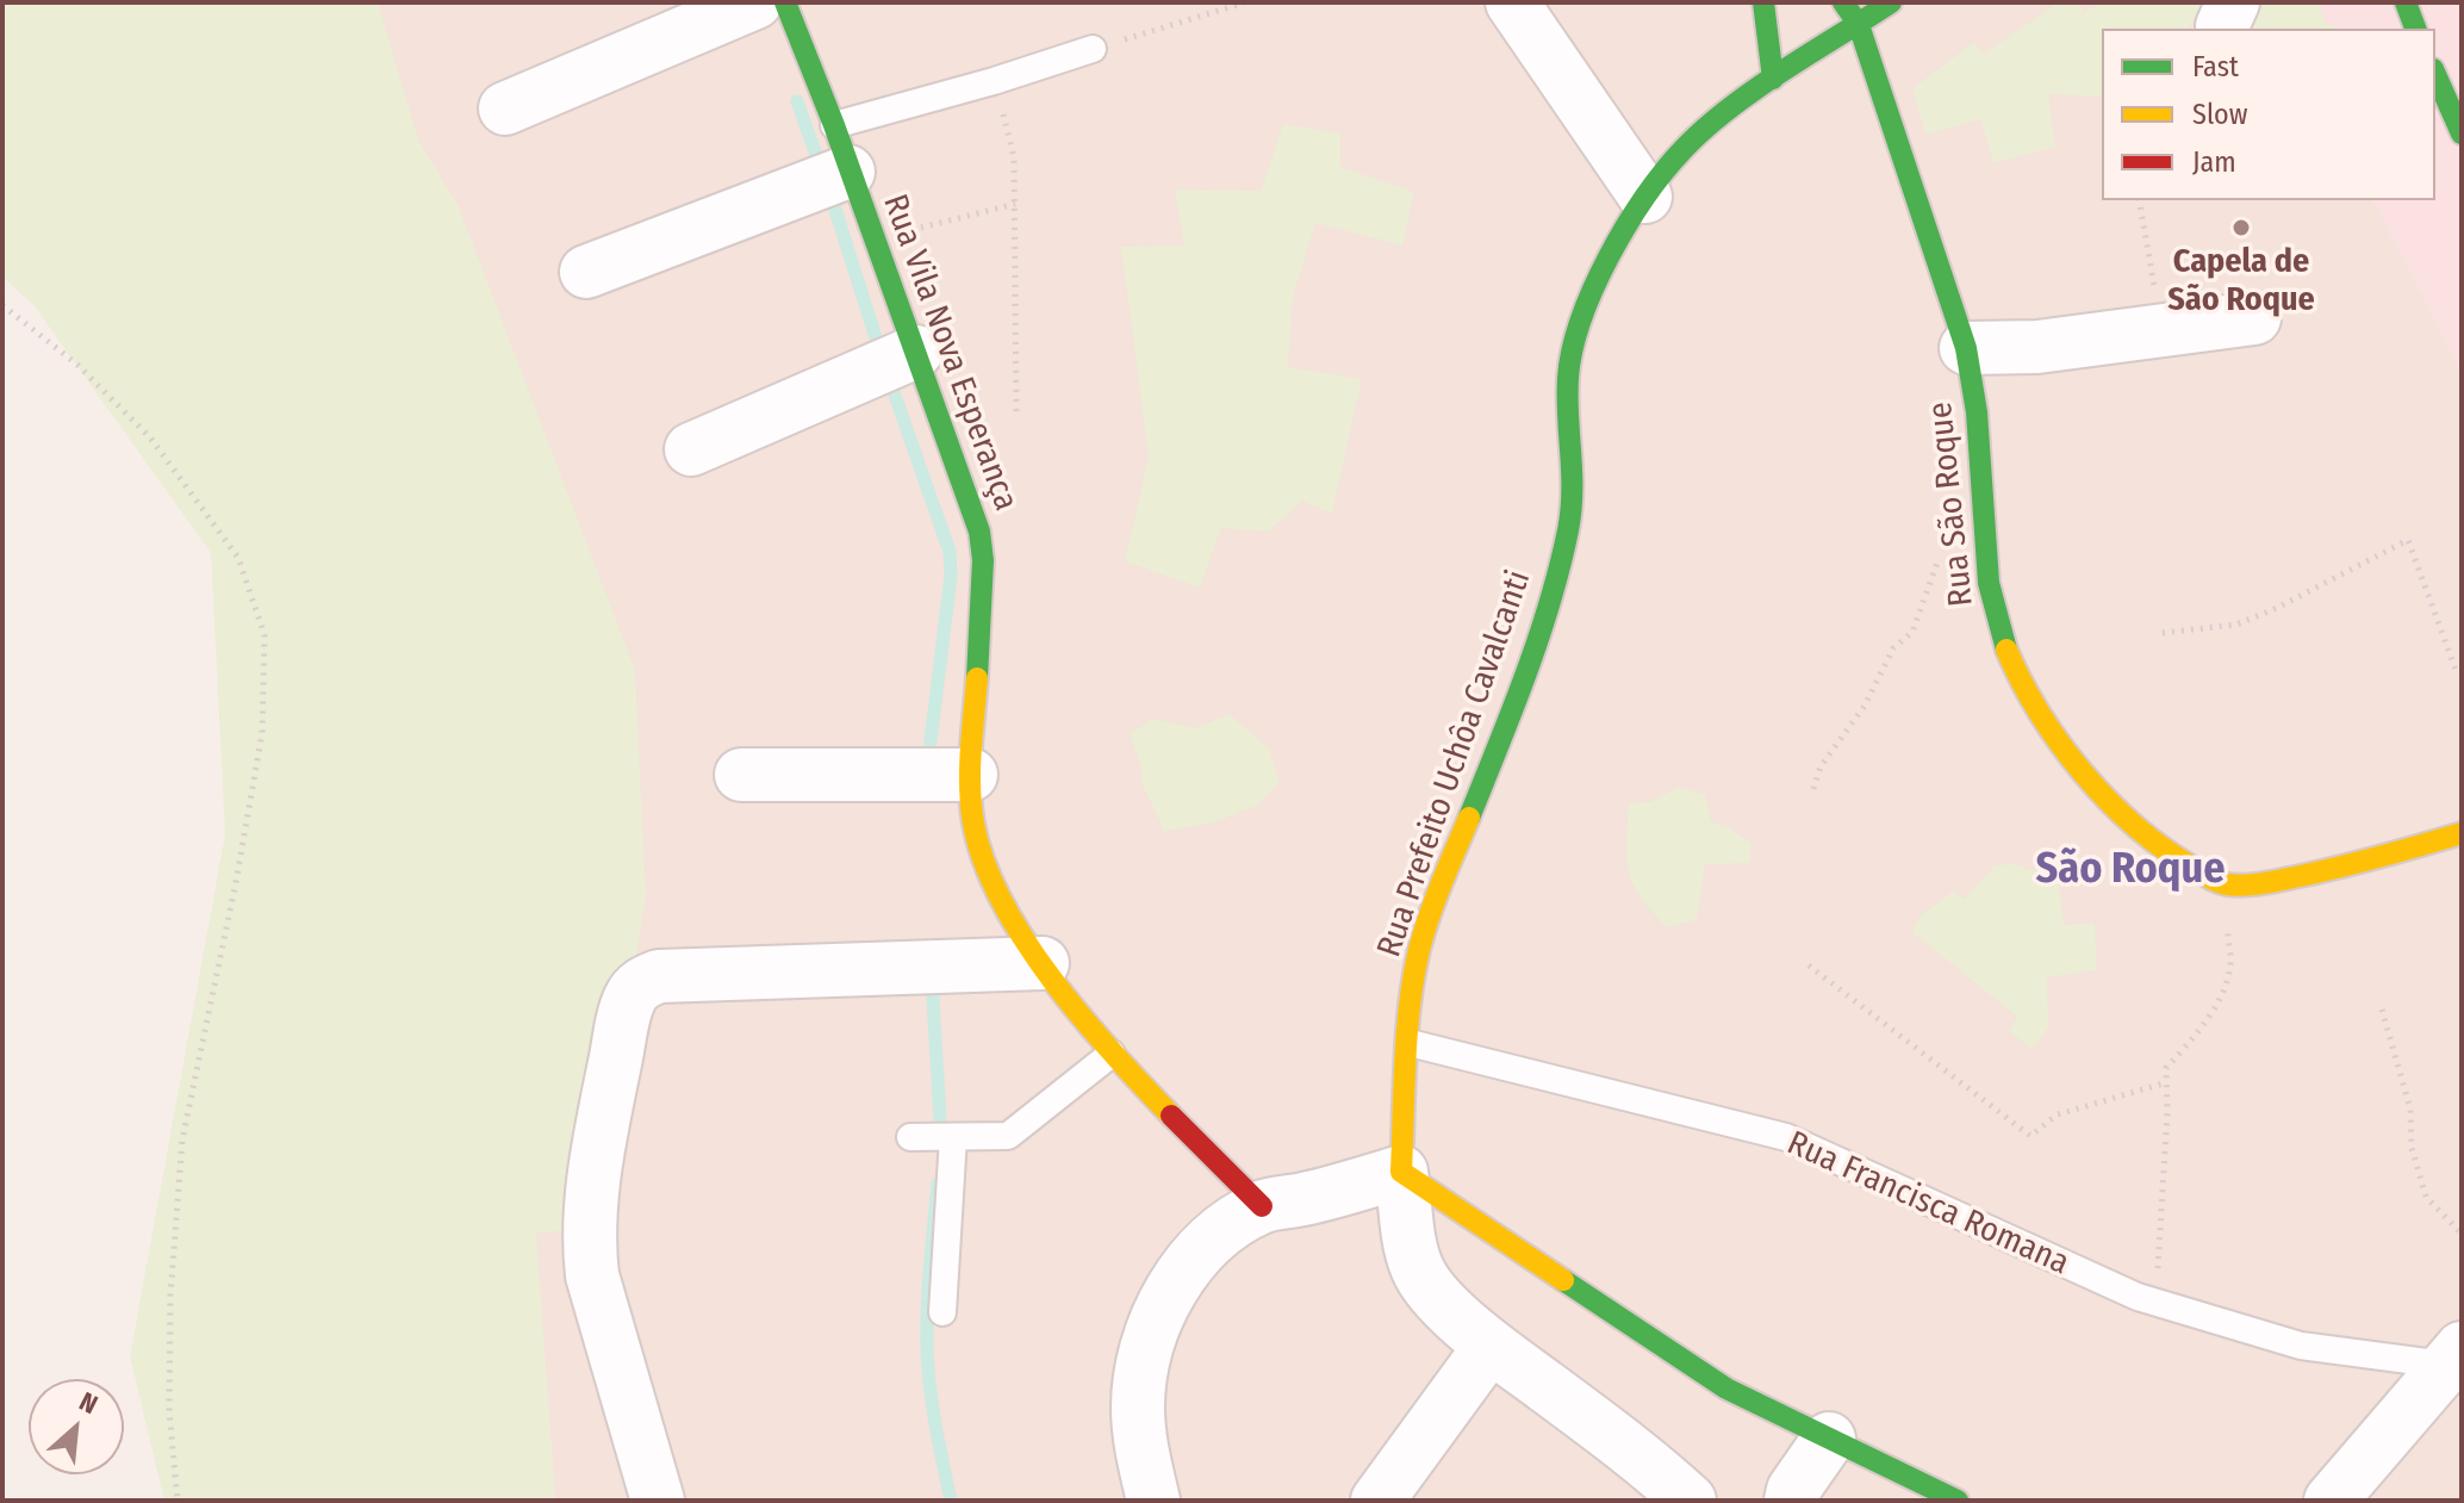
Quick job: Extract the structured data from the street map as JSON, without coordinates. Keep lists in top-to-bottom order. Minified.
{"streets":{"street":["Rua Vila Nova Esperança","Rua São Roque","Rua Prefeito Uchôa Cavalcanti"],"lane":["Rua Francisca Romana"]},"crossings":[["Rua São Roque","Rua Prefeito Uchôa Cavalcanti"],["Rua Prefeito Uchôa Cavalcanti","Rua Francisca Romana"]],"districts":["São Roque"],"places":["Capela de São Roque"],"legend":["Fast","Slow","Jam"],"north":"top right"}
